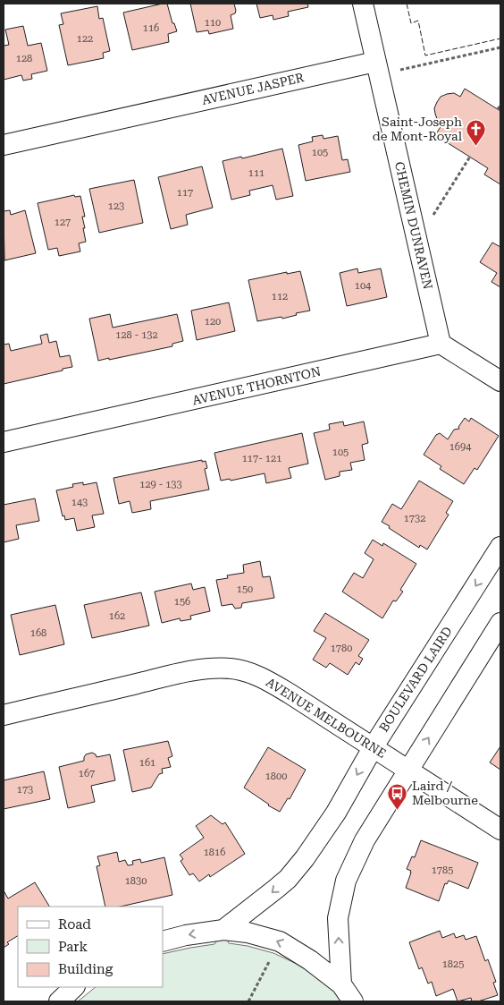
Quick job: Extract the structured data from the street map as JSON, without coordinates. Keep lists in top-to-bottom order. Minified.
{"streets":{"street":["AVENUE JASPER","CHEMIN DUNRAVEN","AVENUE THORNTON","BOULEVARD LAIRD","AVENUE MELBOURNE"]},"crossings":[["AVENUE JASPER","CHEMIN DUNRAVEN"],["CHEMIN DUNRAVEN","AVENUE THORNTON"],["BOULEVARD LAIRD","AVENUE MELBOURNE"]],"one_way":["BOULEVARD LAIRD"],"places":{"church":["Saint-Joseph de Mont-Royal"],"bus stop":["Laird / Melbourne"]},"house_numbers":["110","116","122","128","105","111","117","123","127","104","112","120","128 - 132","1694","105","117- 121","129 - 133","143","1732","150","156","162","168","1780","161","167","1800","173","1816","1785","1830","1825"],"legend":["Road","Park","Building"]}
